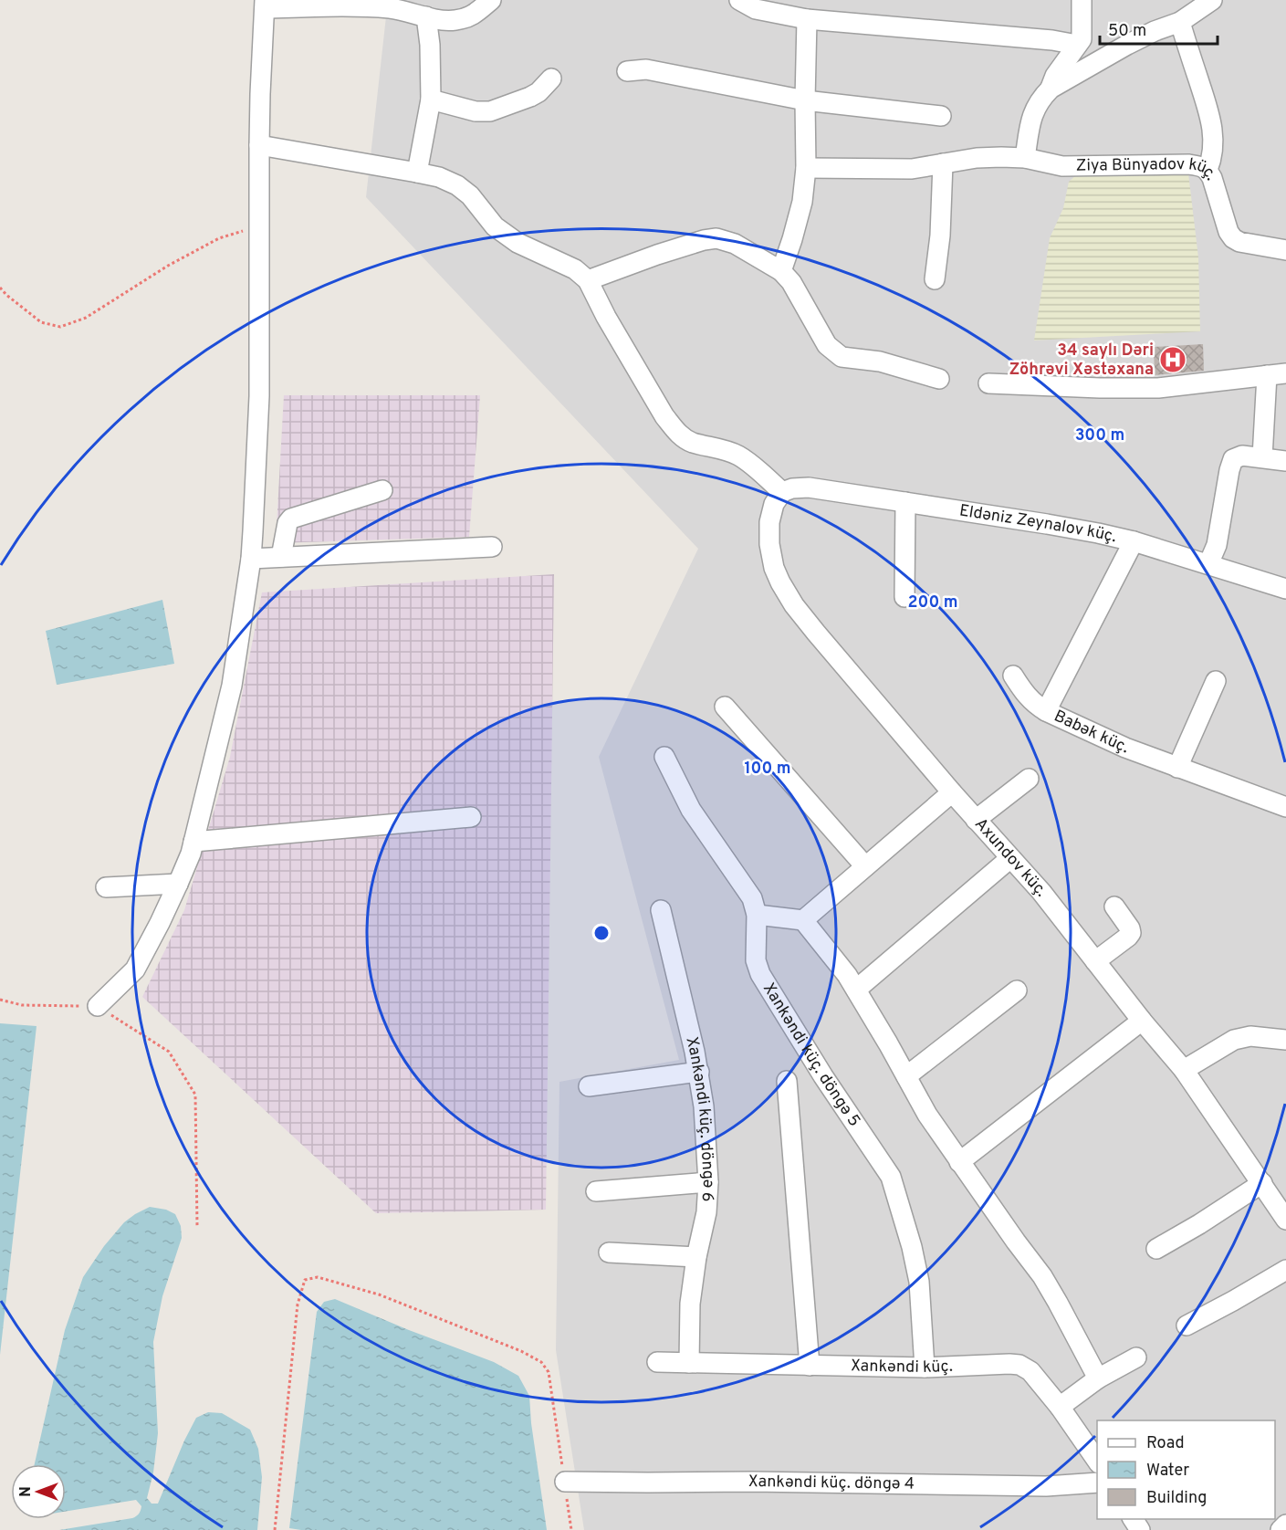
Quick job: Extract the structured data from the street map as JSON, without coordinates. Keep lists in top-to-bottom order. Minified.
{"streets":{"street":["Ziya Bünyadov küç.","Eldəniz Zeynalov küç.","Babək küç.","Axundov küç.","Xankəndi küç. döngə 5","Xankəndi küç. döngə 6","Xankəndi küç.","Xankəndi küç. döngə 4"]},"crossings":[["Eldəniz Zeynalov küç.","Babək küç."],["Eldəniz Zeynalov küç.","Axundov küç."],["Xankəndi küç. döngə 5","Xankəndi küç."],["Xankəndi küç. döngə 6","Xankəndi küç."]],"places":{"hospital":["34 saylı Dəri Zöhrəvi Xəstəxana"]},"legend":["Road","Water","Building"],"scale_bar":"50 m","north":"left","rings":["300 m","200 m","100 m"]}
